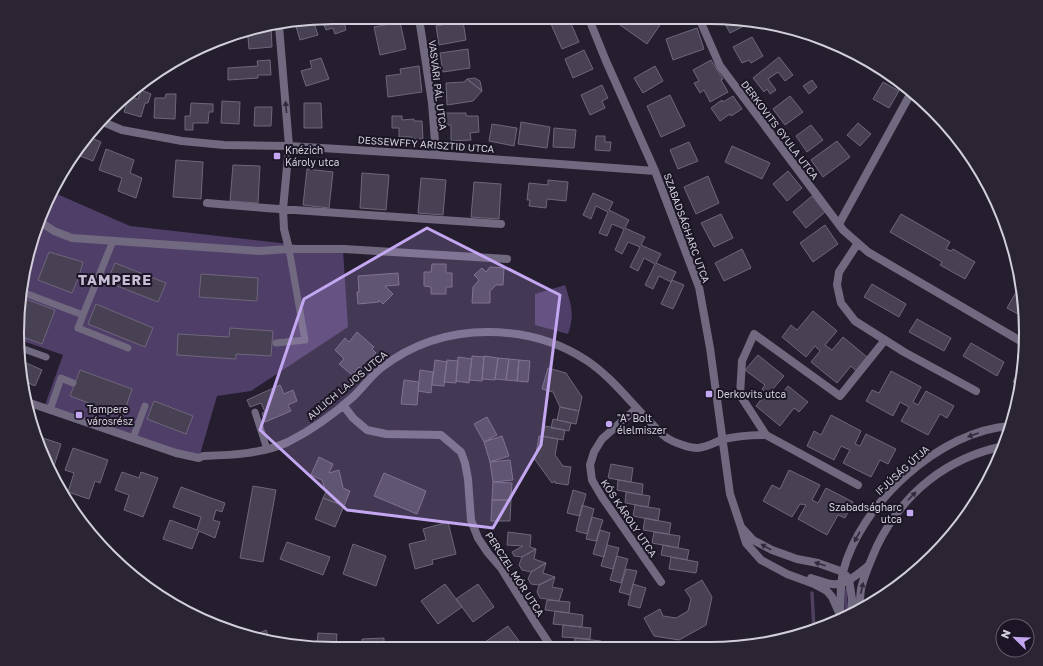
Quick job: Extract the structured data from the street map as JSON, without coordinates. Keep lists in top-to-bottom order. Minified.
{"streets":{"street":["VASVÁRI PÁL UTCA","DERKOVITS GYULA UTCA","DESSEWFFY ARISZTID UTCA","SZABADSÁGHARC UTCA","AULICH LAJOS UTCA","IFJÚSÁG ÚTJA","KÓS KÁROLY UTCA","PERCZEL MÓR UTCA"]},"crossings":[["VASVÁRI PÁL UTCA","DESSEWFFY ARISZTID UTCA"],["DESSEWFFY ARISZTID UTCA","SZABADSÁGHARC UTCA"],["SZABADSÁGHARC UTCA","AULICH LAJOS UTCA"],["SZABADSÁGHARC UTCA","IFJÚSÁG ÚTJA"],["AULICH LAJOS UTCA","KÓS KÁROLY UTCA"],["AULICH LAJOS UTCA","PERCZEL MÓR UTCA"]],"districts":["TAMPERE"],"places":{"transit":["Knézich Károly utca","Derkovits utca","Tampere városrész","Szabadságharc utca"],"other":["\"A\" Bolt élelmiszer"]},"north":"top left"}
